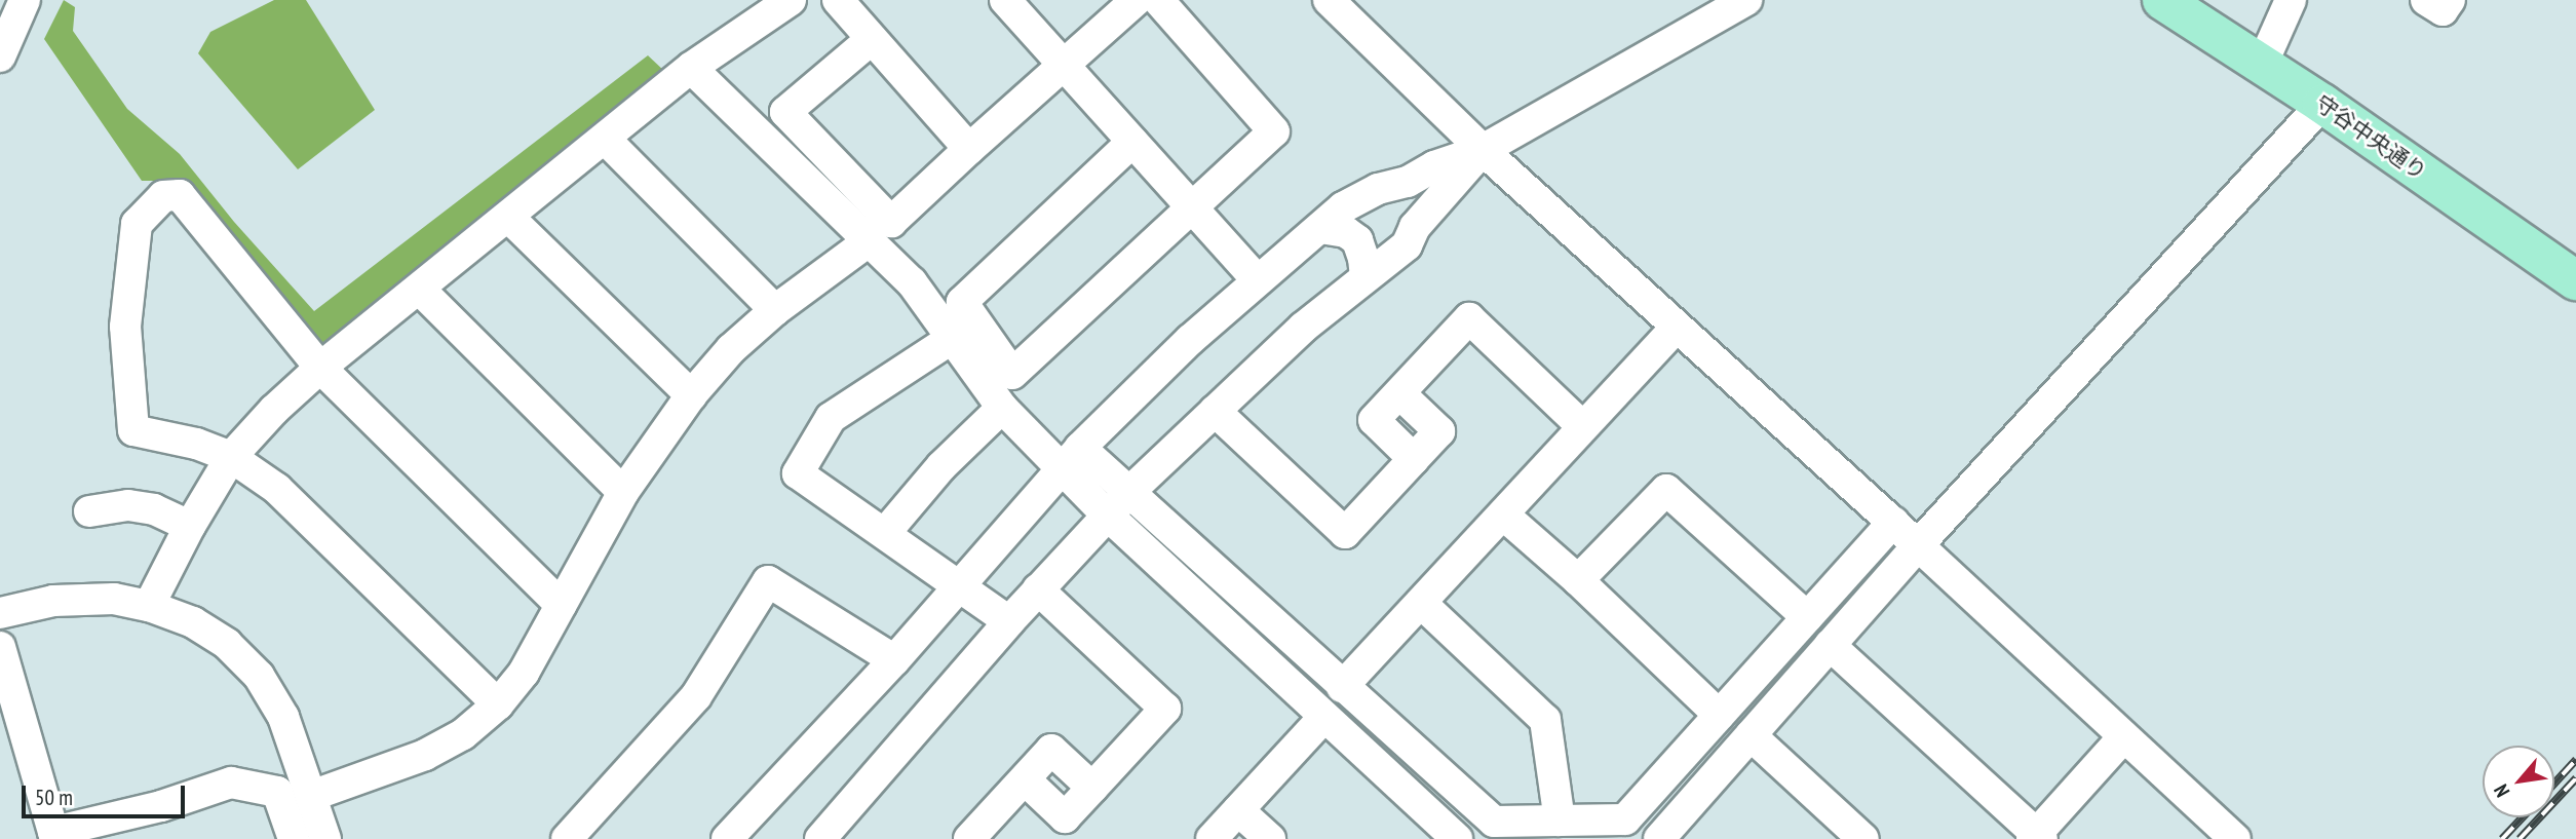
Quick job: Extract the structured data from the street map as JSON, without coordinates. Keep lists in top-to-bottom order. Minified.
{"streets":{"main road":["守谷中央通り"]},"scale_bar":"50 m","north":"bottom left"}
